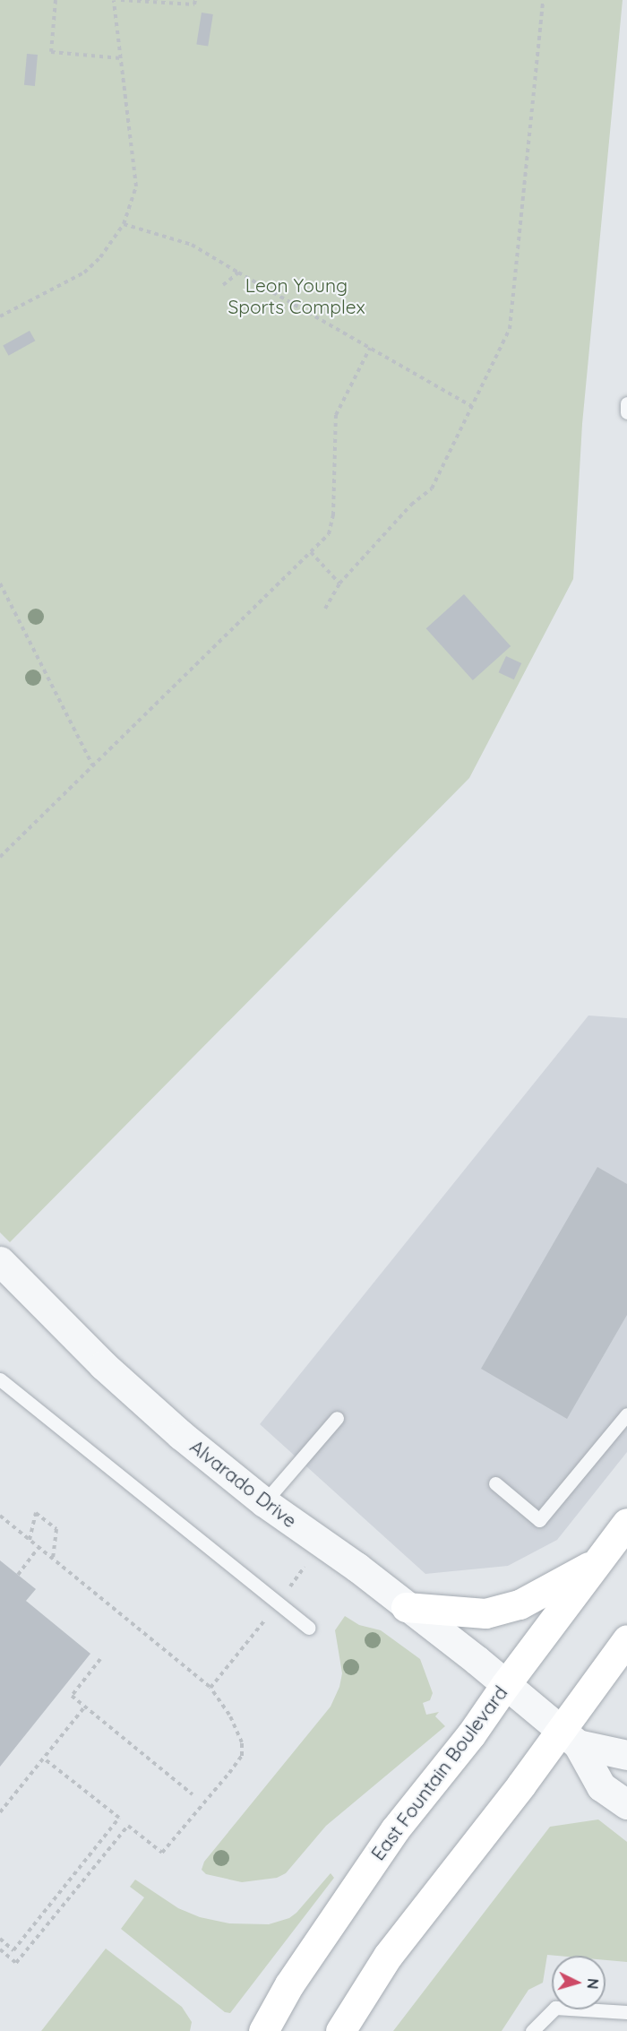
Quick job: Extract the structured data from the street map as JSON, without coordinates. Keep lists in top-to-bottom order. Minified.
{"streets":{"highway":["East Fountain Boulevard"],"street":["Alvarado Drive"]},"crossings":[["Alvarado Drive","East Fountain Boulevard"]],"parks":["Leon Young Sports Complex"],"north":"right"}
